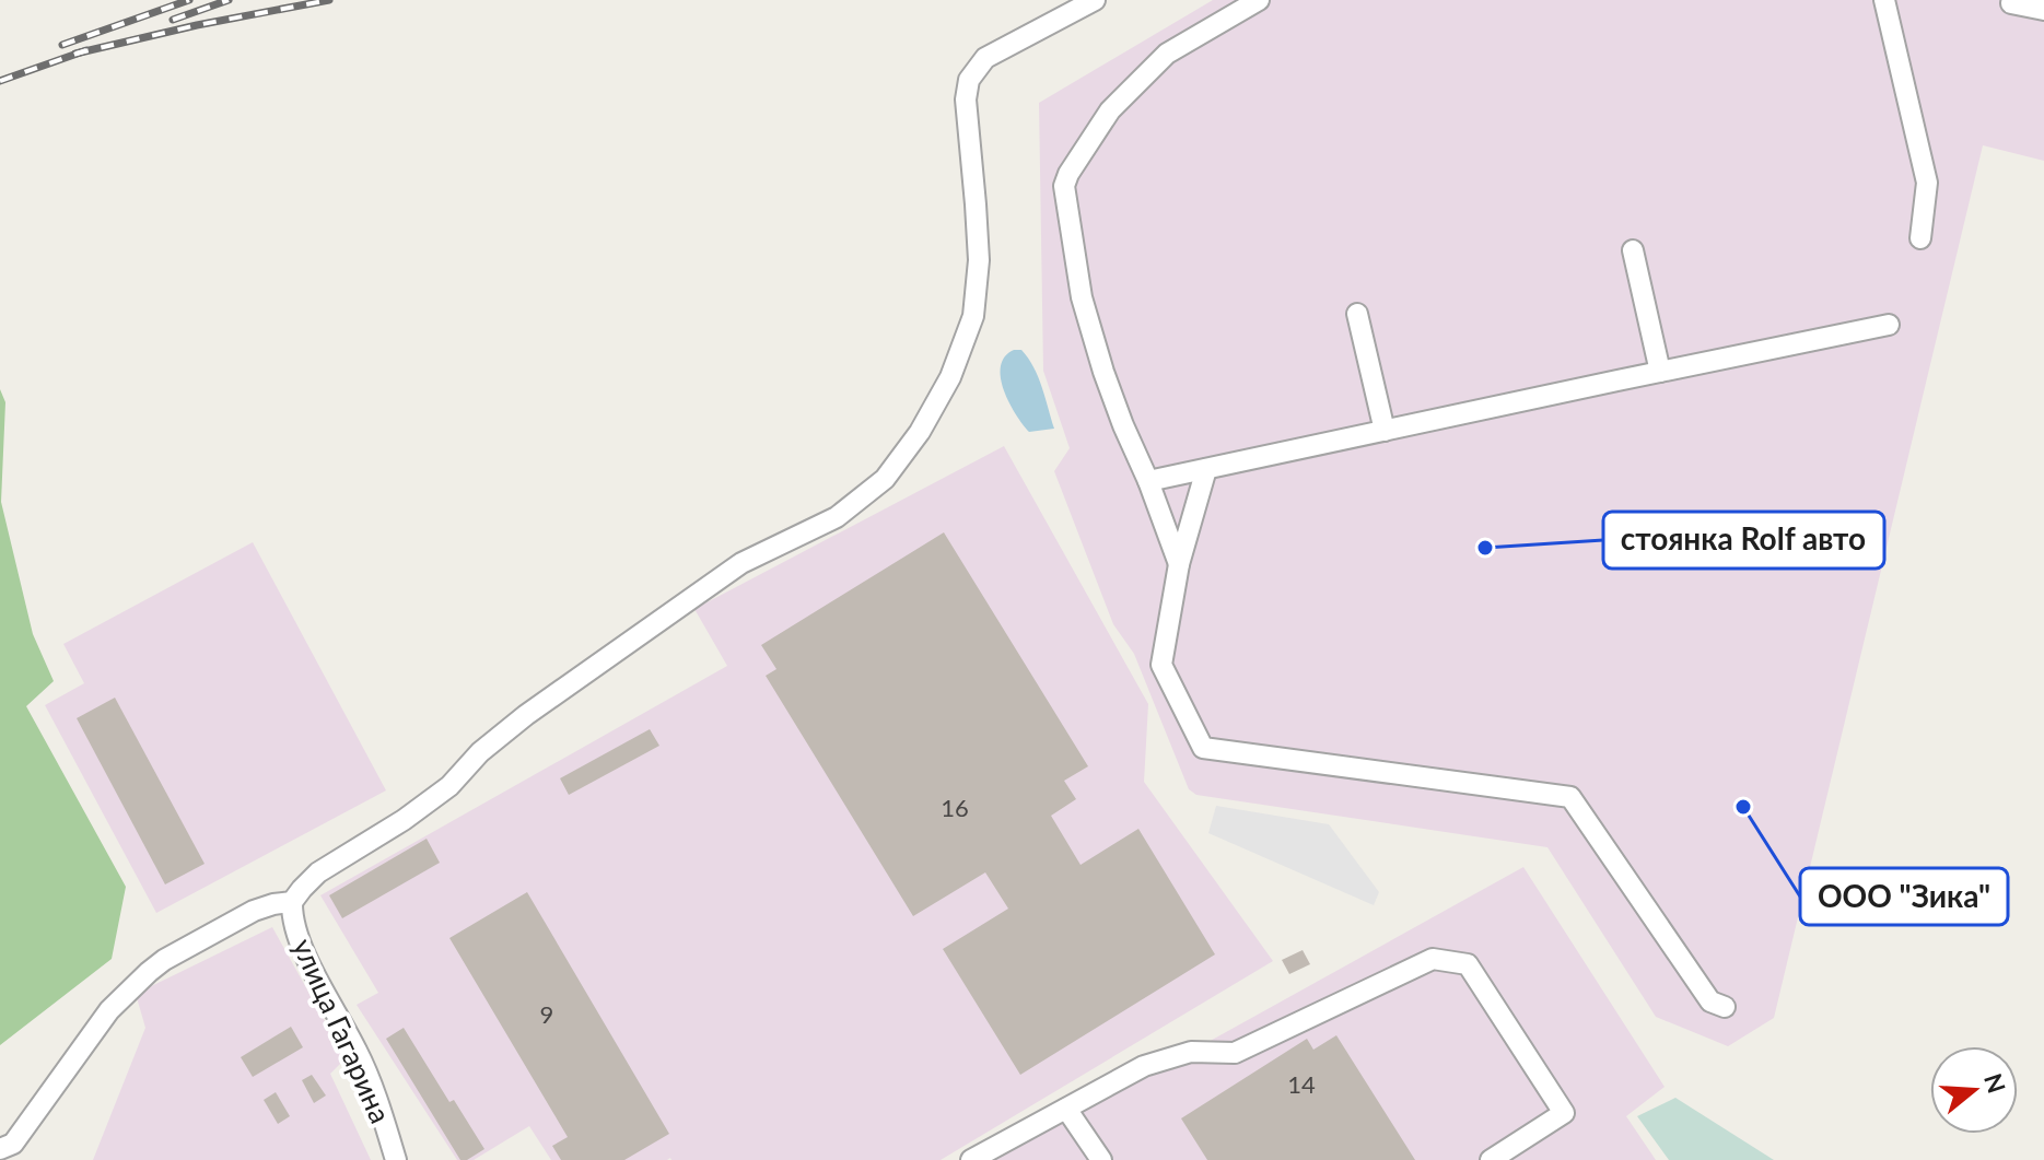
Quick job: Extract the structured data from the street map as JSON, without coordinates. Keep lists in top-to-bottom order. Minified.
{"streets":{"street":["улица Гагарина"]},"places":["стоянка Rolf авто","ООО \"Зика\""],"house_numbers":["16","9","14"],"north":"right"}
